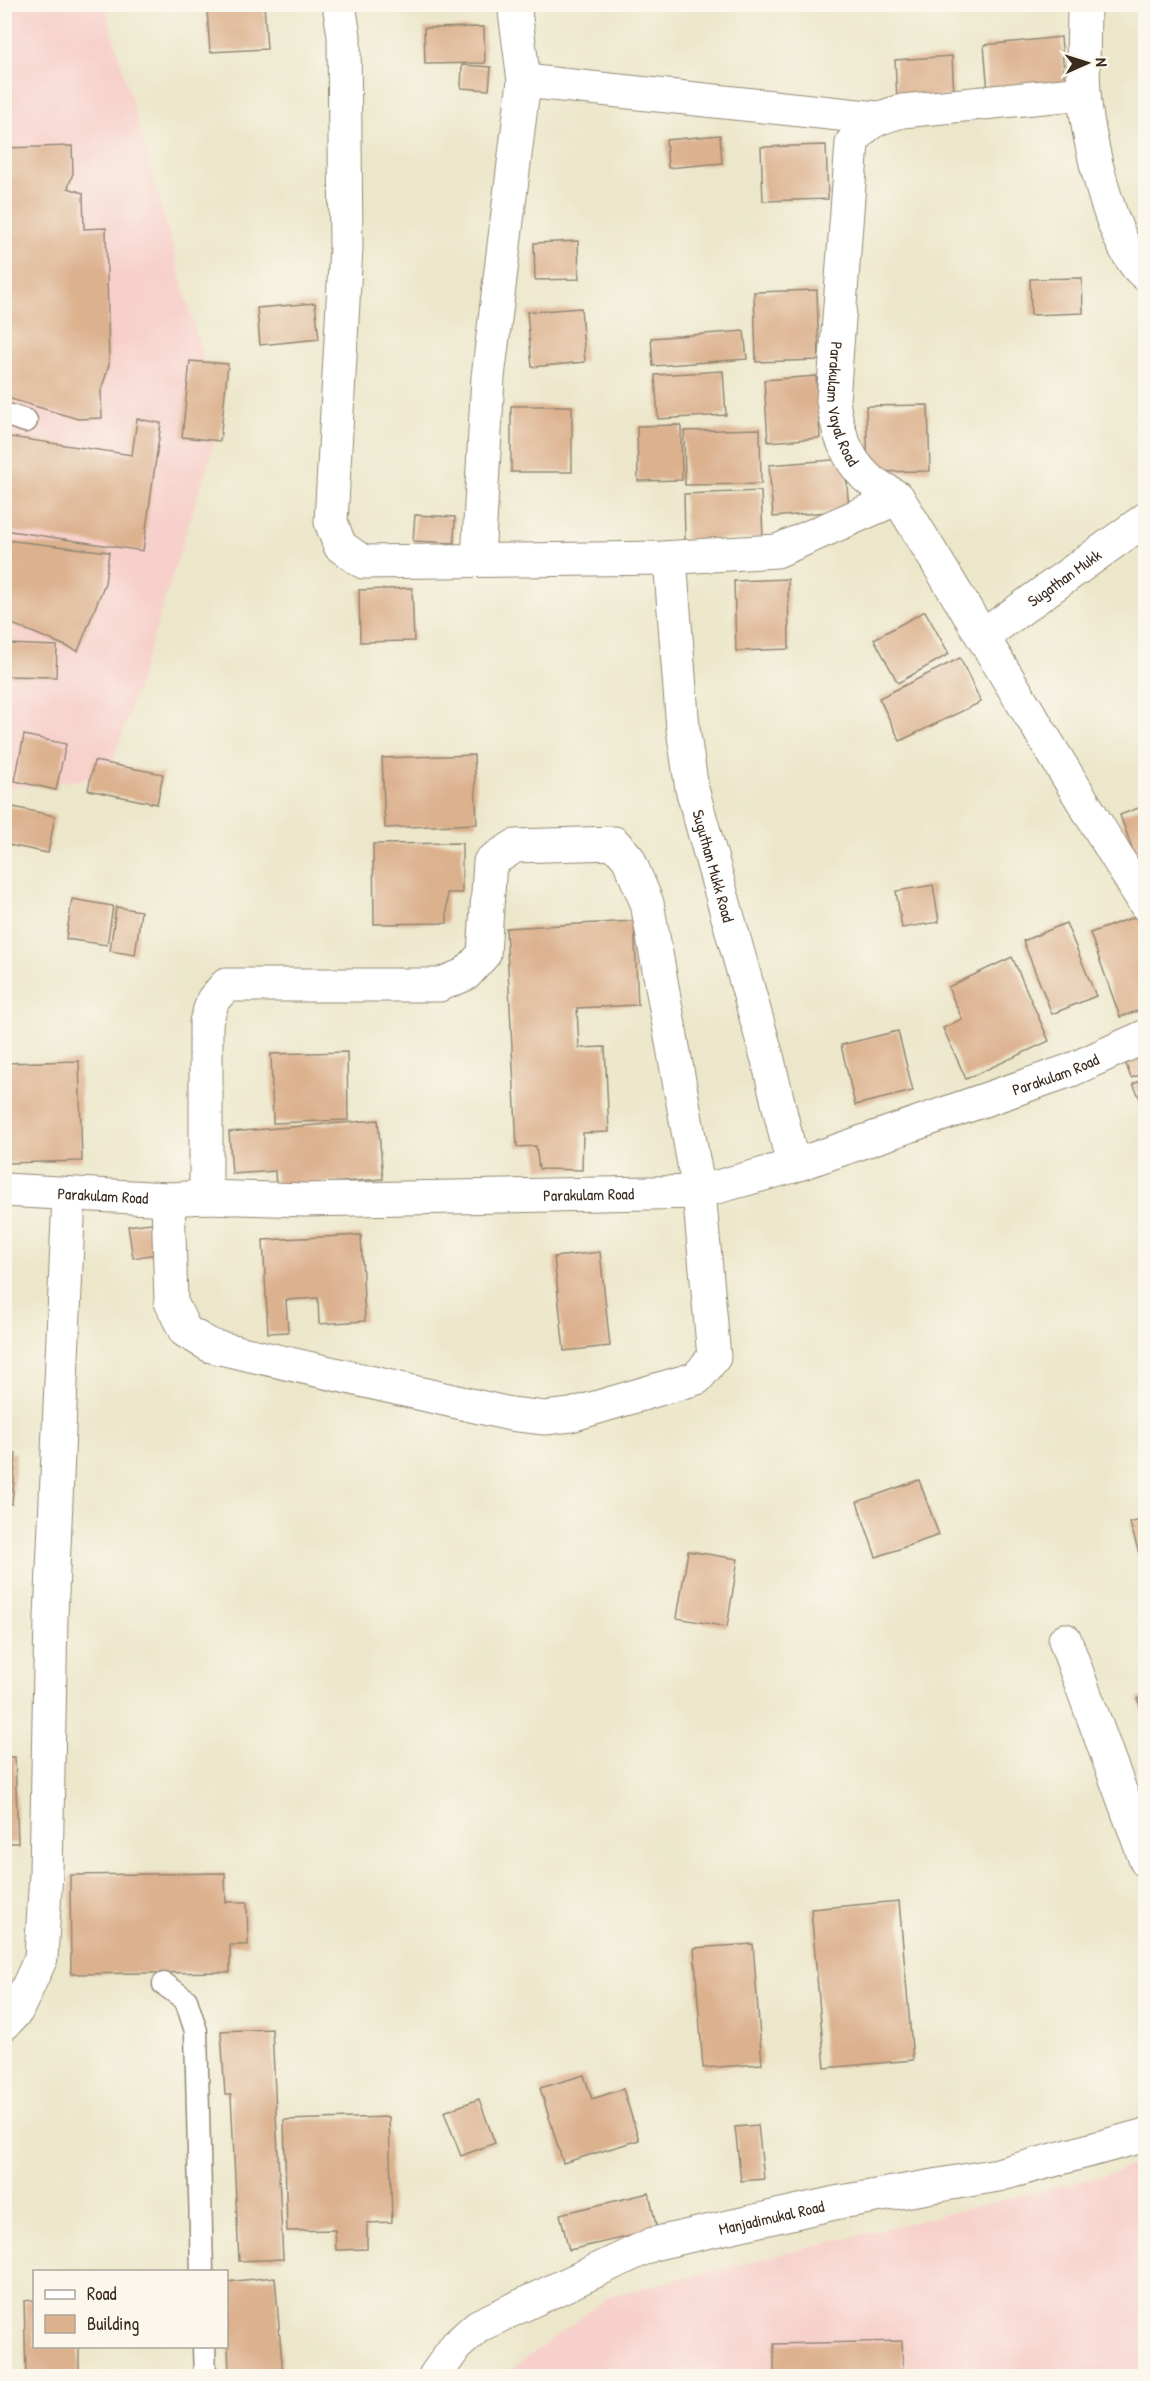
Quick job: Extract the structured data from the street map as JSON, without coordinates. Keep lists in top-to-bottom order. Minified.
{"streets":{"street":["Parakulam Vayal Road","Sugathan Mukk","Suguthan Mukk Road","Parakulam Road","Manjadimukal Road"]},"crossings":[["Parakulam Vayal Road","Sugathan Mukk"],["Suguthan Mukk Road","Parakulam Road"]],"legend":["Road","Building"],"north":"right"}
